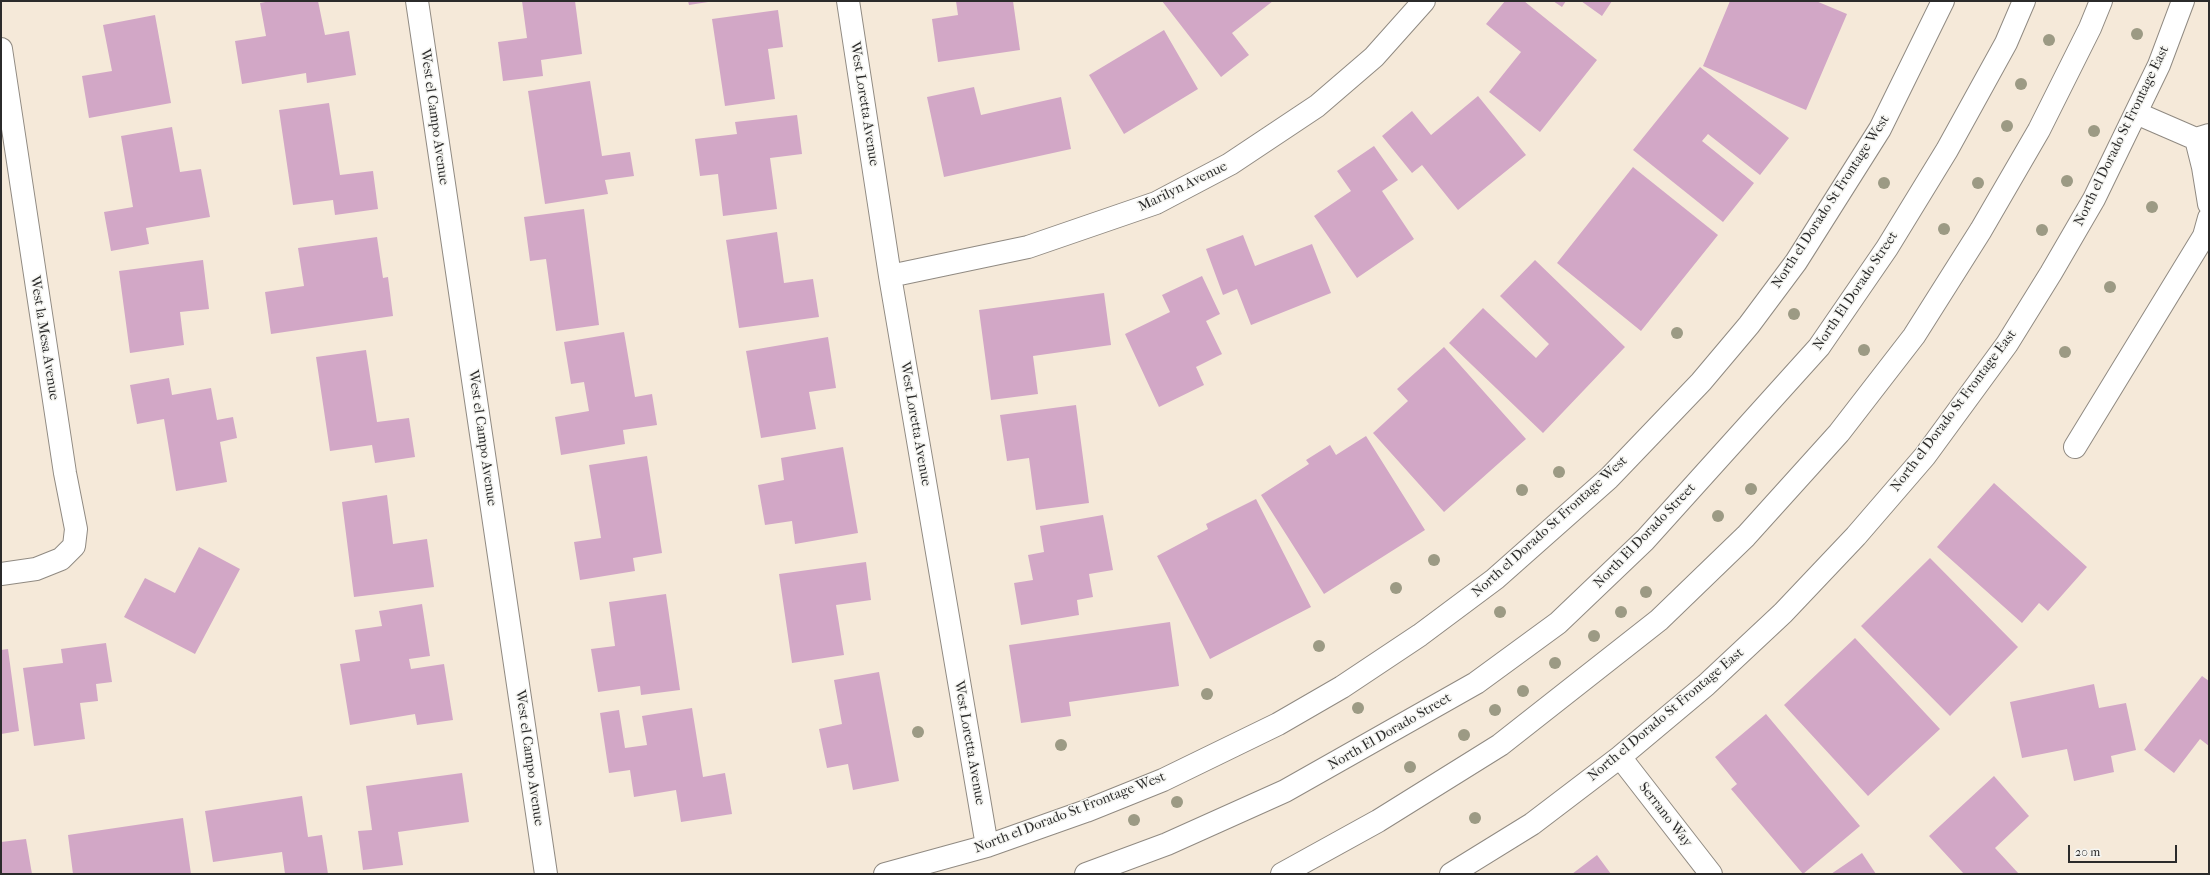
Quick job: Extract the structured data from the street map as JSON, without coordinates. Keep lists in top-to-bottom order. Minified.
{"streets":{"street":["West Loretta Avenue","West el Campo Avenue","North el Dorado St Frontage East","Marilyn Avenue","North el Dorado St Frontage West","North El Dorado Street","West la Mesa Avenue","Serrano Way"]},"crossings":[["West Loretta Avenue","Marilyn Avenue"],["West Loretta Avenue","North el Dorado St Frontage West"],["North el Dorado St Frontage East","Serrano Way"]],"scale_bar":"20 m"}
